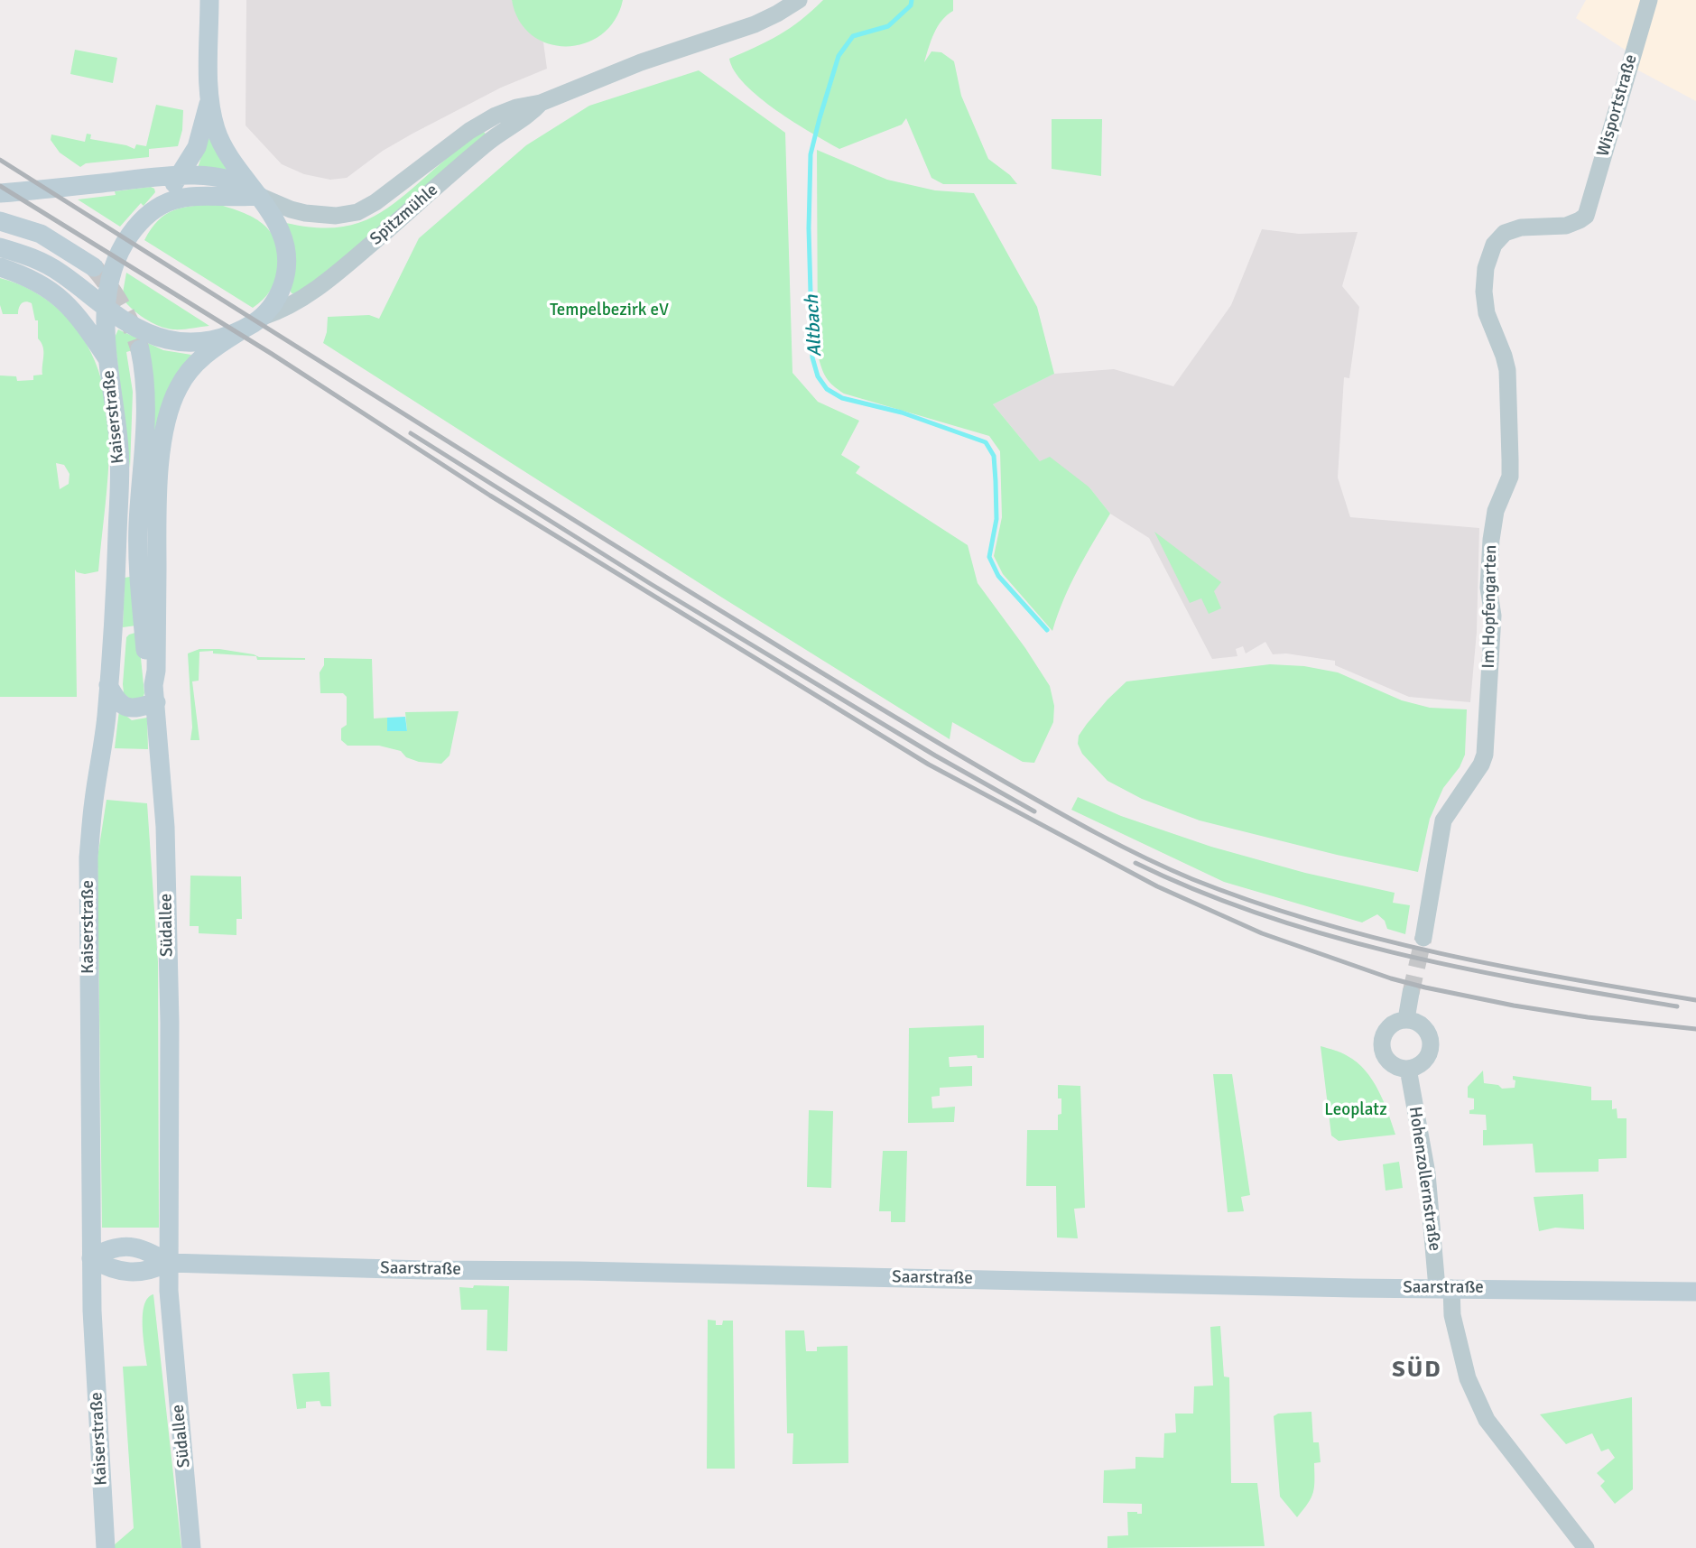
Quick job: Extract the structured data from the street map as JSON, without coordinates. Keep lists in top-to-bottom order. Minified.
{"streets":{"main road":["Kaiserstraße","Südallee","Saarstraße"],"street":["Wisportstraße","Spitzmühle","Im Hopfengarten","Hohenzollernstraße"]},"crossings":[["Wisportstraße","Im Hopfengarten"],["Spitzmühle","Kaiserstraße"],["Südallee","Saarstraße"],["Hohenzollernstraße","Saarstraße"]],"districts":["SÜD"],"water":["Altbach"],"parks":["Tempelbezirk eV","Leoplatz"]}
